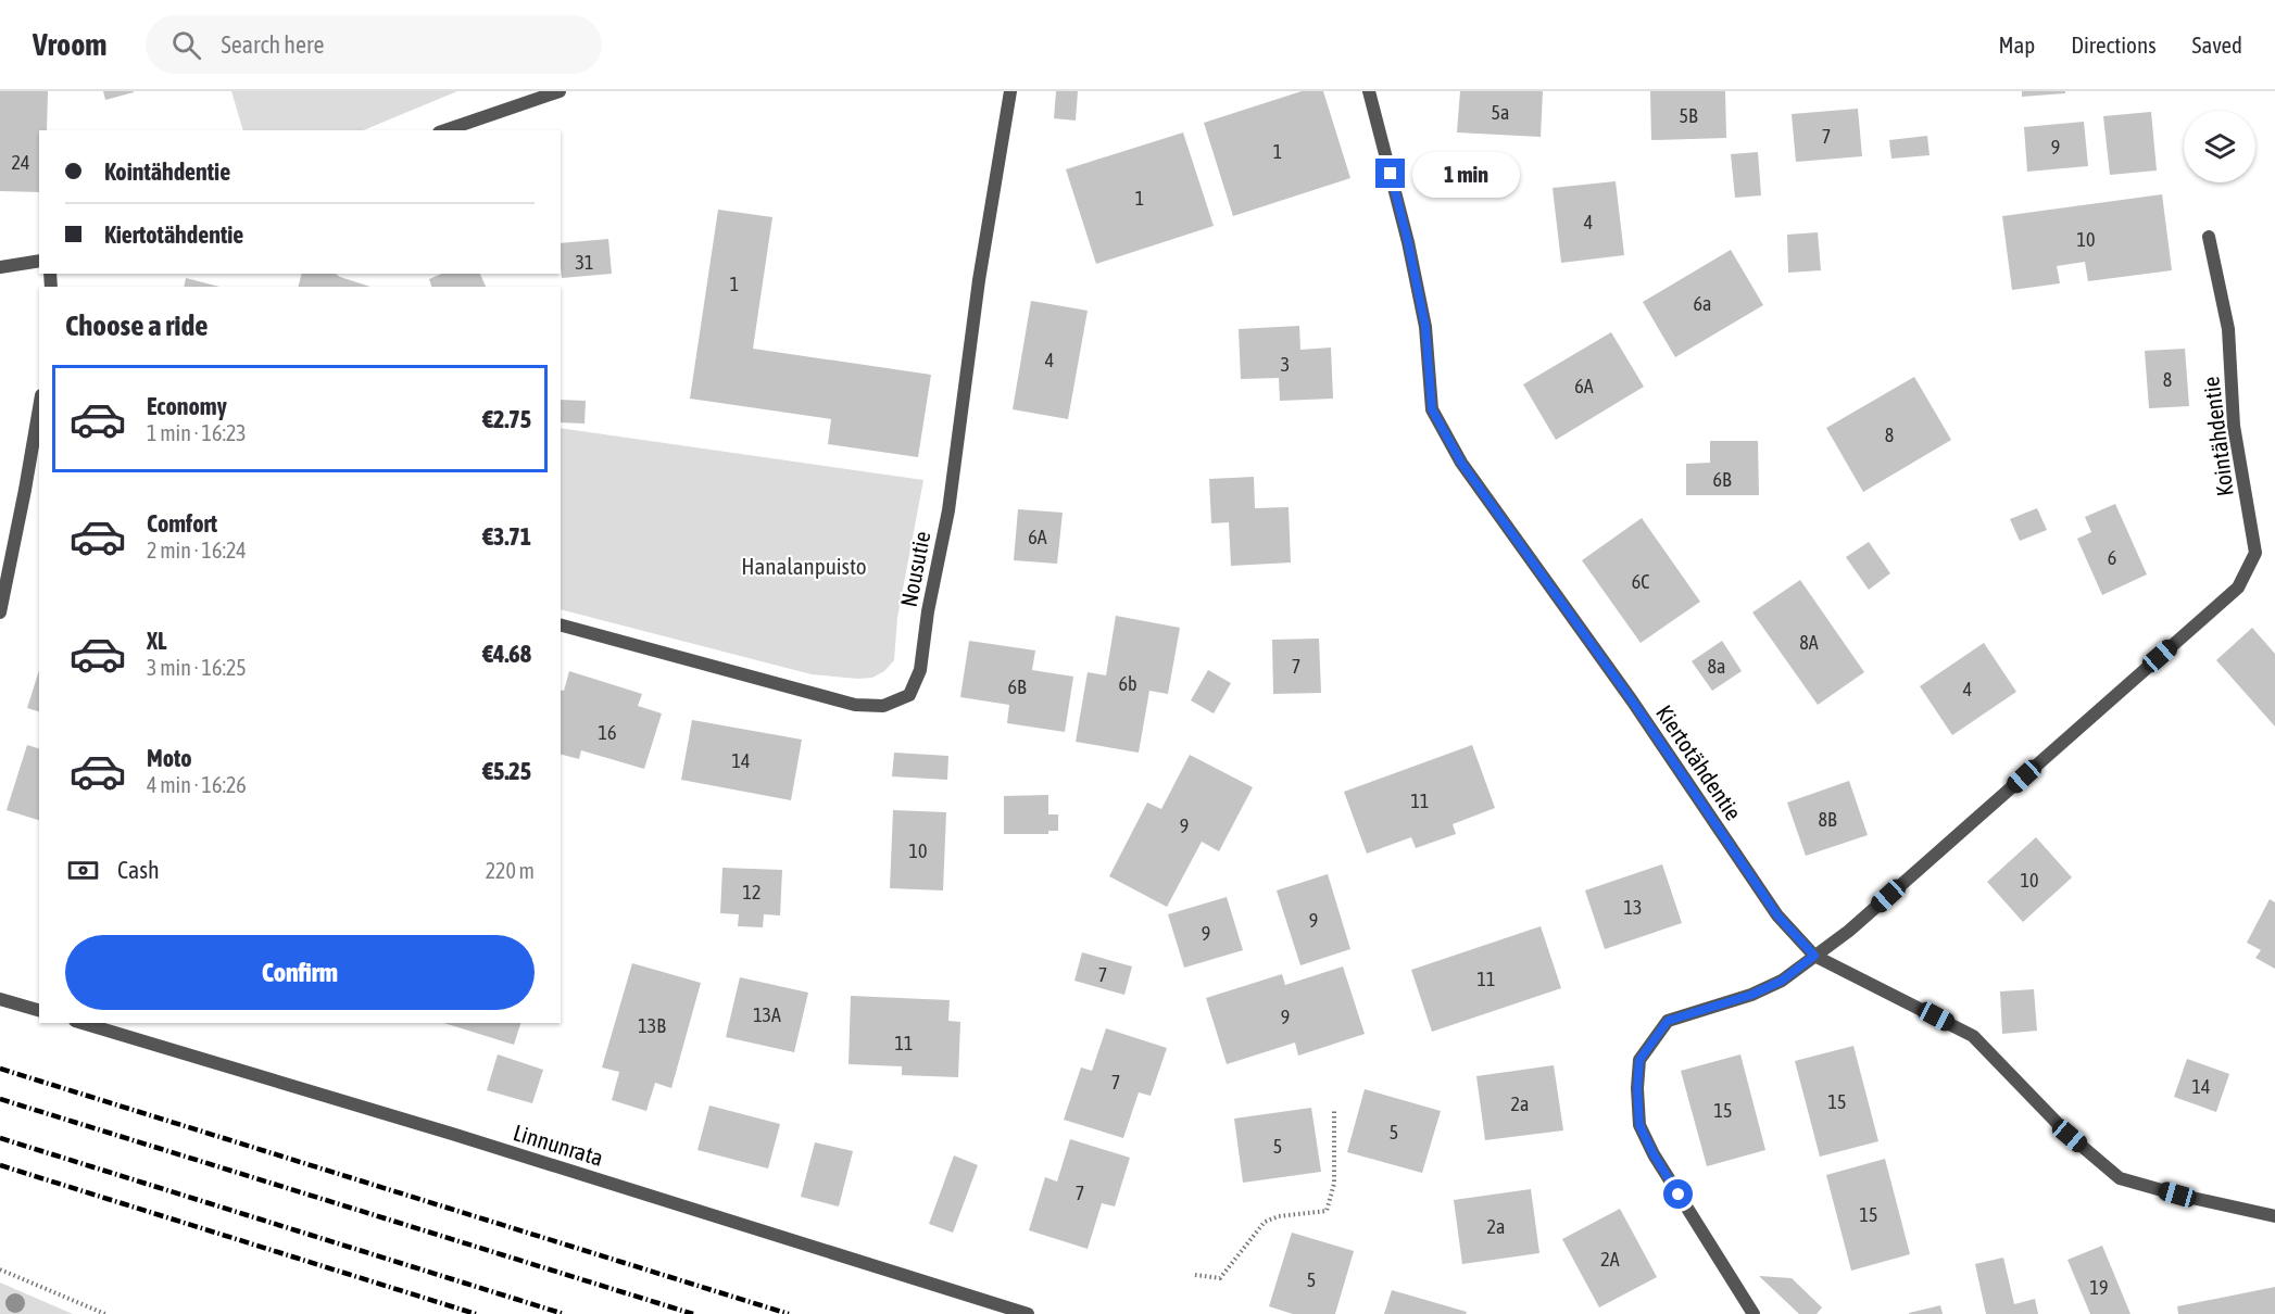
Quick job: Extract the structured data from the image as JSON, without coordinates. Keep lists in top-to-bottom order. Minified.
{"streets":{"street":["Kointähdentie","Nousutie","Kiertotähdentie","Linnunrata"]},"crossings":[["Kointähdentie","Kiertotähdentie"]],"parks":["Hanalanpuisto"],"house_numbers":["5a","5B","7","9","1","24","1","4","10","31","1","6a","4","3","8","6A","8","6B","6A","6","6C","8A","7","8a","6b","6B","4","16","14","11","8B","9","10","10","12","13","9","9","7","11","13A","9","13B","11","7","14","15","2a","15","5","5","7","15","2a","2A","5","19"],"page":{"header":"Vroom","search":"Search here","nav":["Map","Directions","Saved"],"banner":["Kointähdentie","Kiertotähdentie"],"bubble":"1 min","heading":"Choose a ride","list":[{"name":"Economy","note":"1 min · 16:23","value":"€2.75"},{"name":"Comfort","note":"2 min · 16:24","value":"€3.71"},{"name":"XL","note":"3 min · 16:25","value":"€4.68"},{"name":"Moto","note":"4 min · 16:26","value":"€5.25"}],"pay":["Cash","220 m"],"buttons":"Confirm"}}
